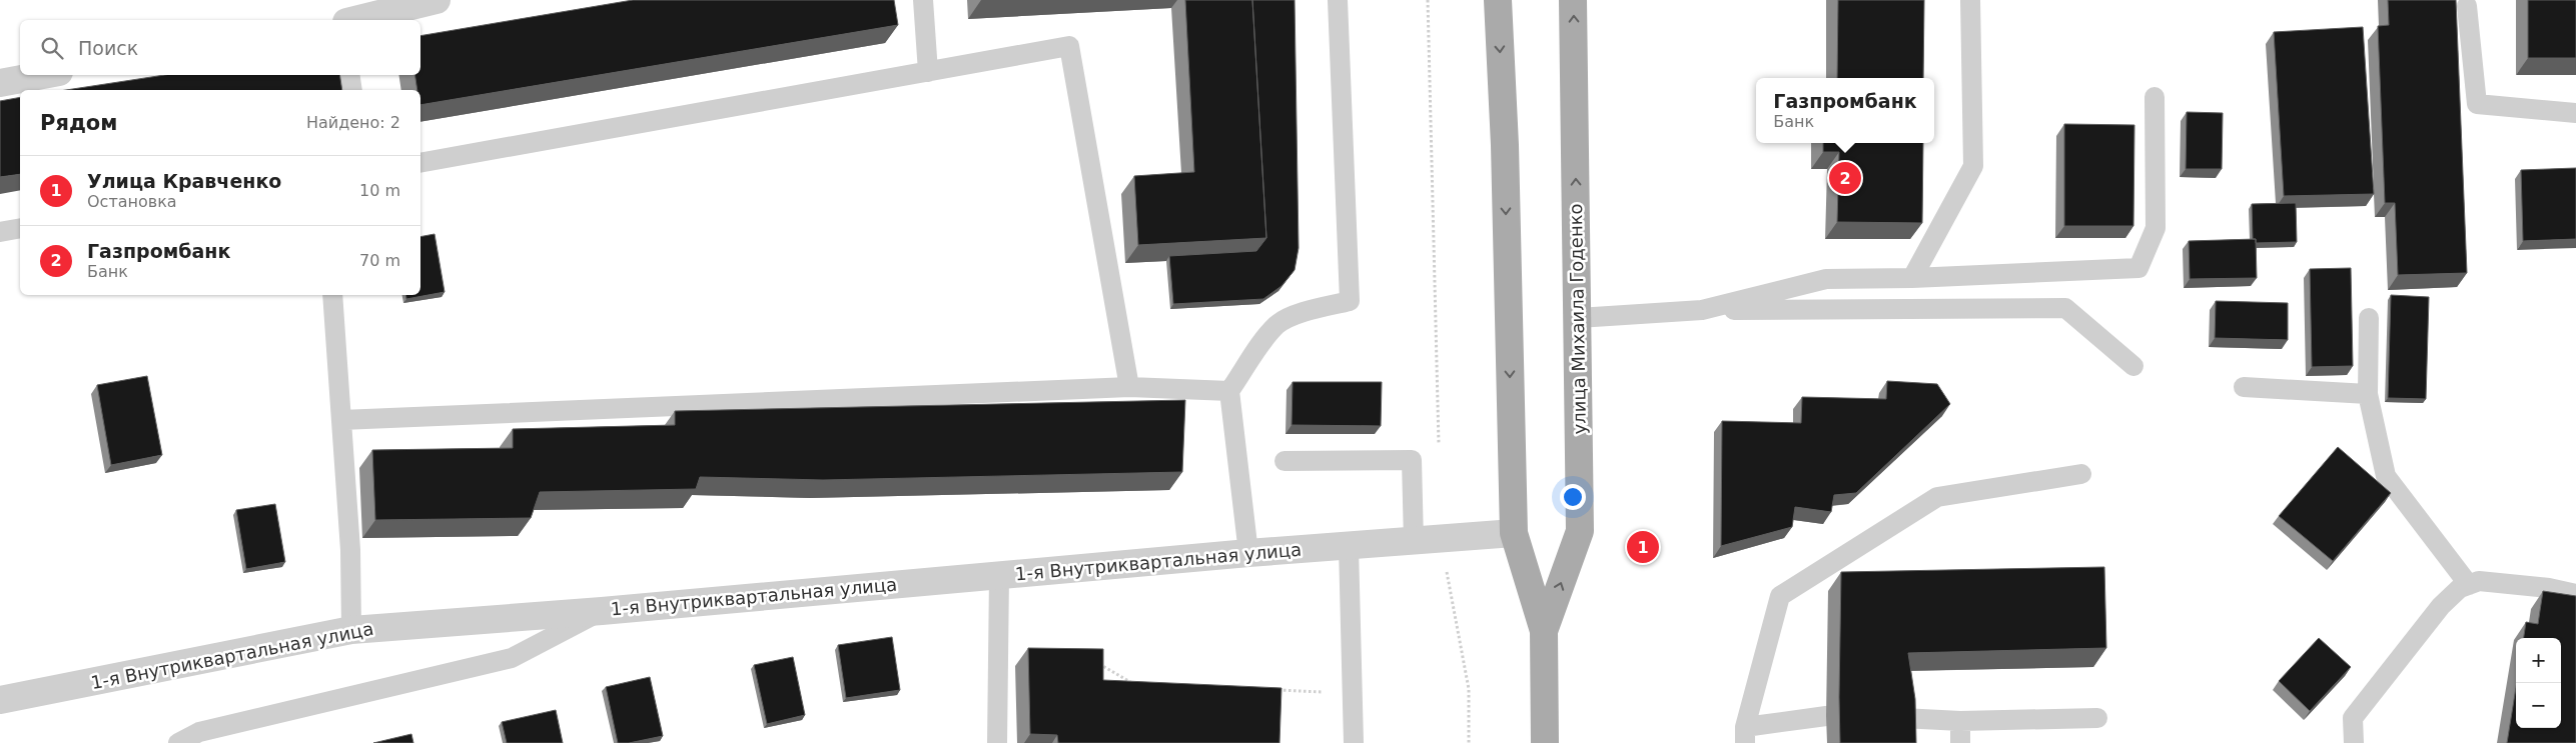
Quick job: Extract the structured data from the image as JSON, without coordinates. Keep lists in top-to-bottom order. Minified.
{"streets":{"main road":["улица Михаила Годенко"],"street":["1-я Внутриквартальная улица"]},"crossings":[["улица Михаила Годенко","1-я Внутриквартальная улица"]],"page":{"search":"Поиск","popup":["Газпромбанк","Банк"],"heading":["Рядом","Найдено: 2"],"list":[{"mark":"1","name":"Улица Кравченко","note":"Остановка","value":"10 m"},{"mark":"2","name":"Газпромбанк","note":"Банк","value":"70 m"}],"pins":["2","1"],"map_buttons":["+","−"]}}
